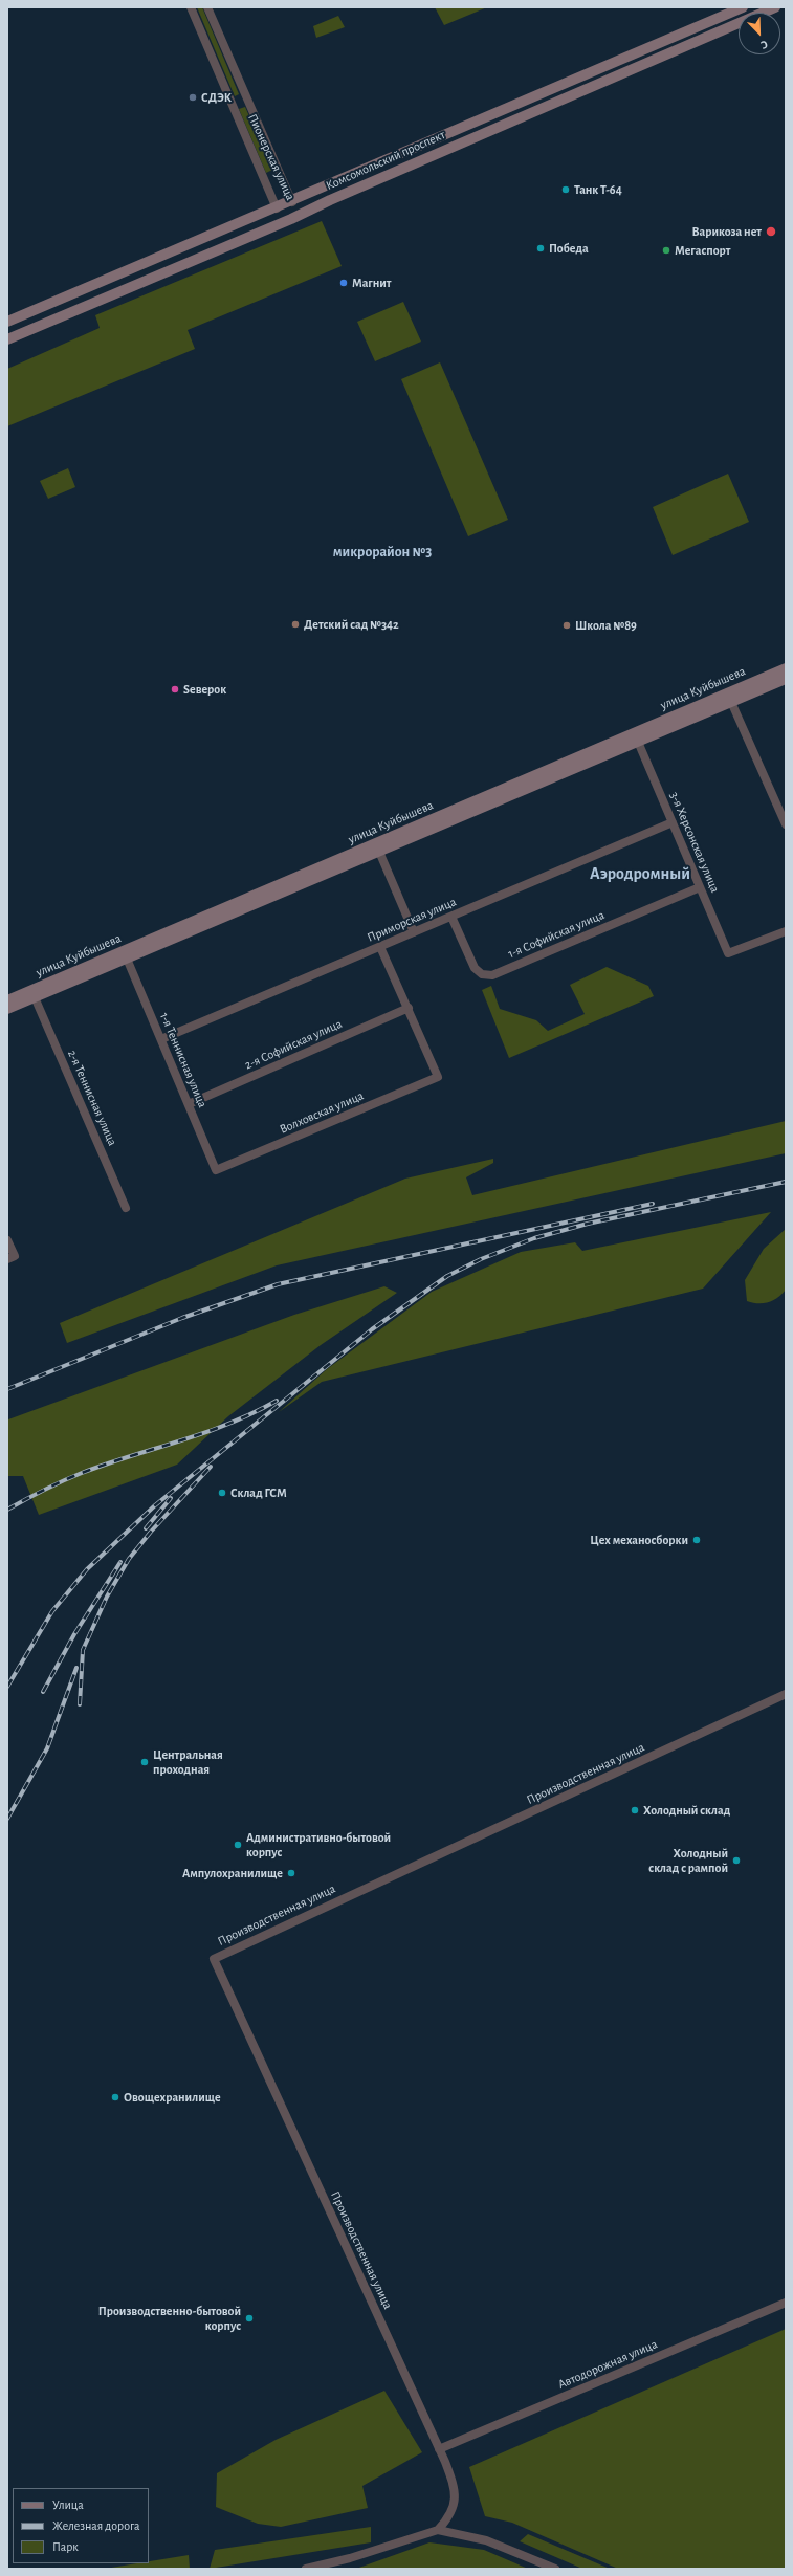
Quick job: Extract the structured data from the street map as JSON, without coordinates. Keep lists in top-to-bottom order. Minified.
{"streets":{"main road":["Пионерская улица","Комсомольский проспект","улица Куйбышева"],"street":["3-я Херсонская улица","Приморская улица","1-я Софийская улица","2-я Софийская улица","1-я Теннисная улица","2-я Теннисная улица","Волховская улица","Производственная улица","Автодорожная улица"]},"crossings":[["Пионерская улица","Комсомольский проспект"],["улица Куйбышева","3-я Херсонская улица"],["улица Куйбышева","1-я Теннисная улица"],["улица Куйбышева","2-я Теннисная улица"],["3-я Херсонская улица","Приморская улица"],["3-я Херсонская улица","1-я Софийская улица"],["Приморская улица","1-я Софийская улица"],["Приморская улица","1-я Теннисная улица"],["2-я Софийская улица","1-я Теннисная улица"],["2-я Софийская улица","Волховская улица"],["1-я Теннисная улица","Волховская улица"],["Производственная улица","Автодорожная улица"]],"districts":["микрорайон №3","Аэродромный"],"places":["СДЭК","Танк Т-64","Варикоза нет","Победа","Мегаспорт","Магнит","Детский сад №342","Школа №89","Sеверок","Склад ГСМ","Цех механосборки","Центральная проходная","Холодный склад","Административно-бытовой корпус","Холодный склад с рампой","Ампулохранилище","Овощехранилище","Производственно-бытовой корпус"],"legend":["Улица","Железная дорога","Парк"],"north":"bottom right"}
